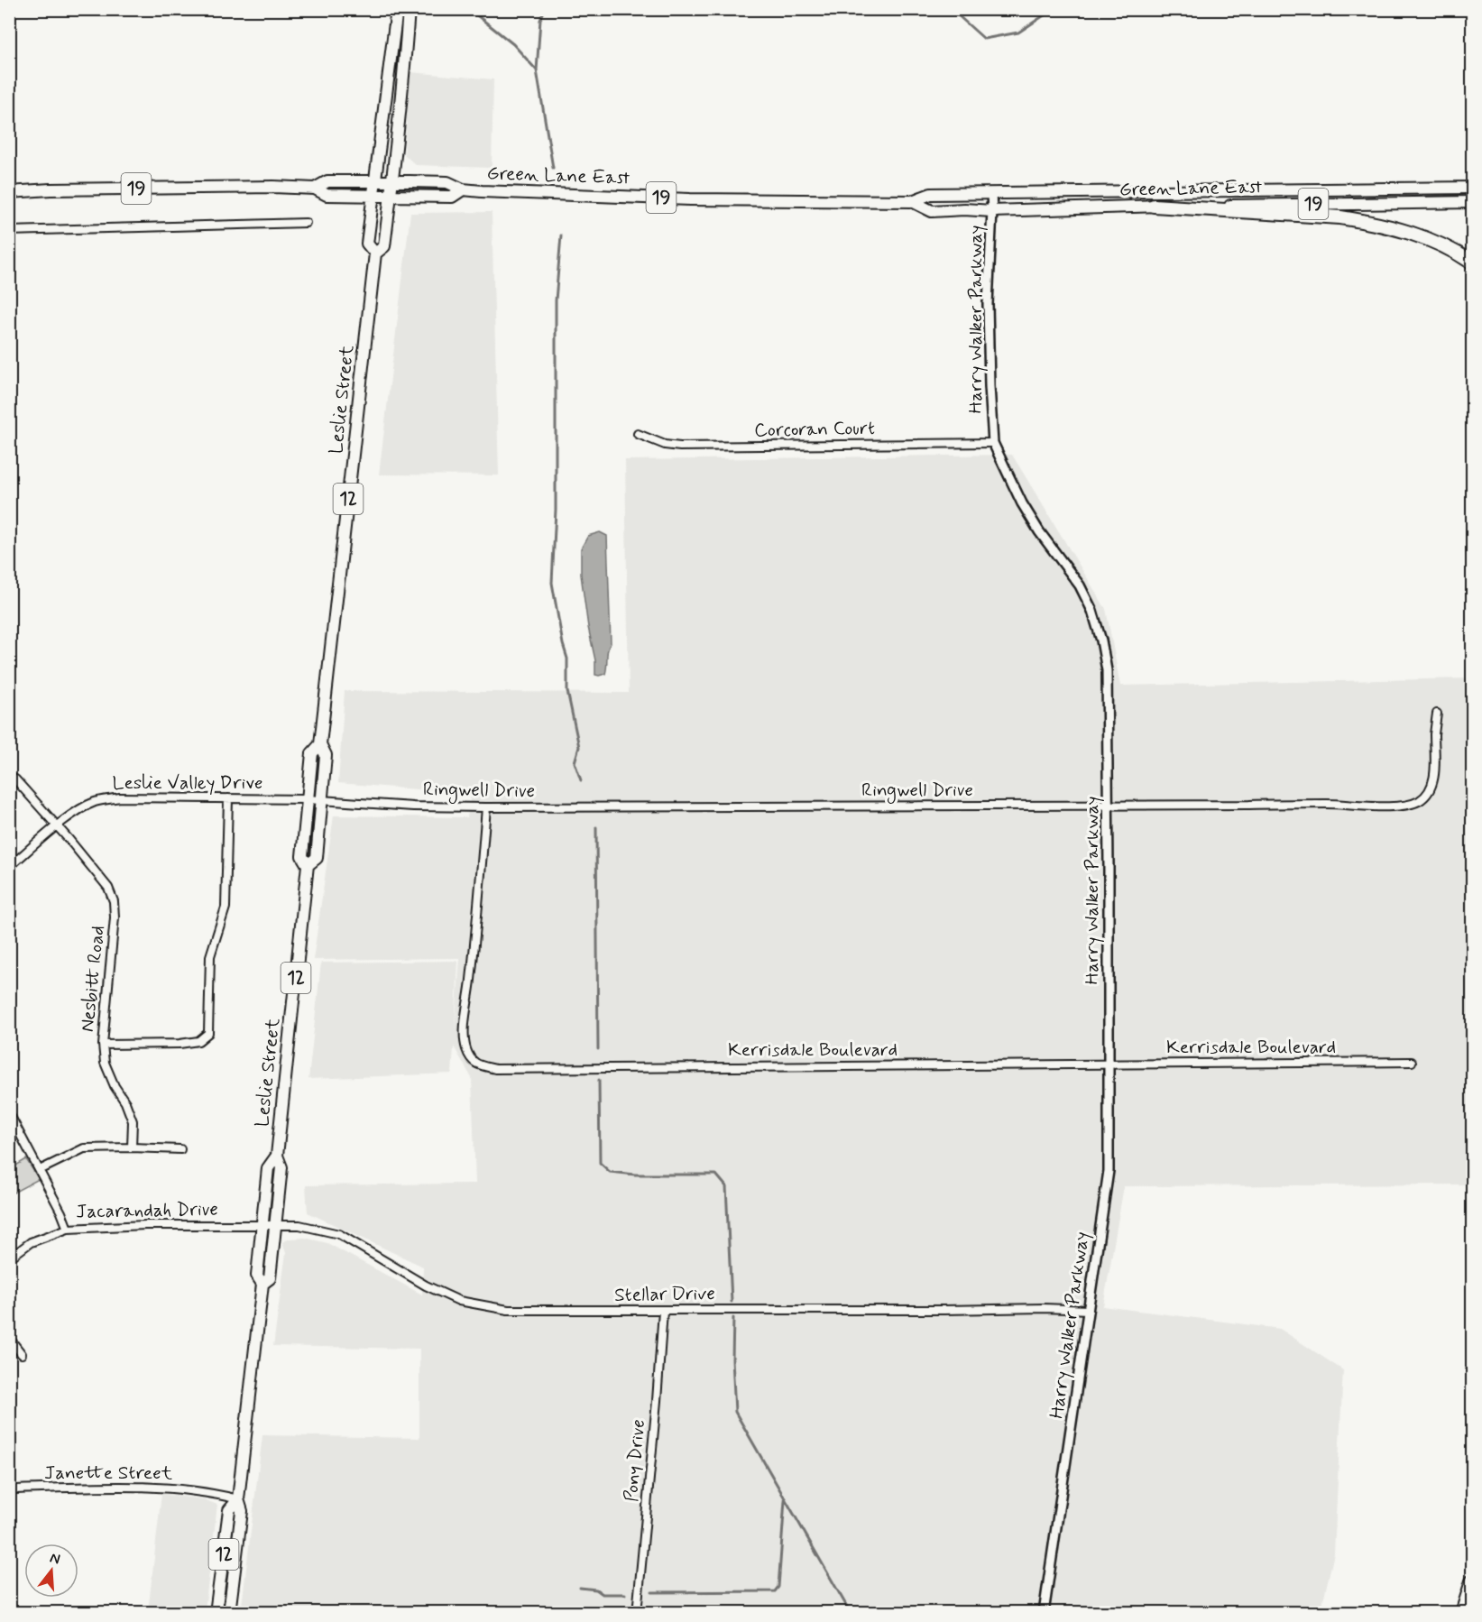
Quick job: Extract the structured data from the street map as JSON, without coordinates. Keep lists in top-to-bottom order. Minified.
{"streets":{"main road":["Green Lane East","19","Leslie Street","12"],"street":["Harry Walker Parkway","Corcoran Court","Leslie Valley Drive","Ringwell Drive","Nesbitt Road","Kerrisdale Boulevard","Jacarandah Drive","Stellar Drive","Pony Drive","Janette Street"]},"crossings":[["Green Lane East","Harry Walker Parkway"],["Green Lane East","Leslie Street"],["Harry Walker Parkway","Corcoran Court"],["Harry Walker Parkway","Ringwell Drive"],["Harry Walker Parkway","Kerrisdale Boulevard"],["Harry Walker Parkway","Stellar Drive"],["Leslie Street","Leslie Valley Drive"],["Leslie Street","Ringwell Drive"],["Leslie Street","Jacarandah Drive"],["Leslie Street","Stellar Drive"],["Leslie Street","Janette Street"],["Leslie Valley Drive","Ringwell Drive"],["Leslie Valley Drive","Nesbitt Road"],["Ringwell Drive","Kerrisdale Boulevard"],["Jacarandah Drive","Stellar Drive"],["Stellar Drive","Pony Drive"]],"north":"top"}
